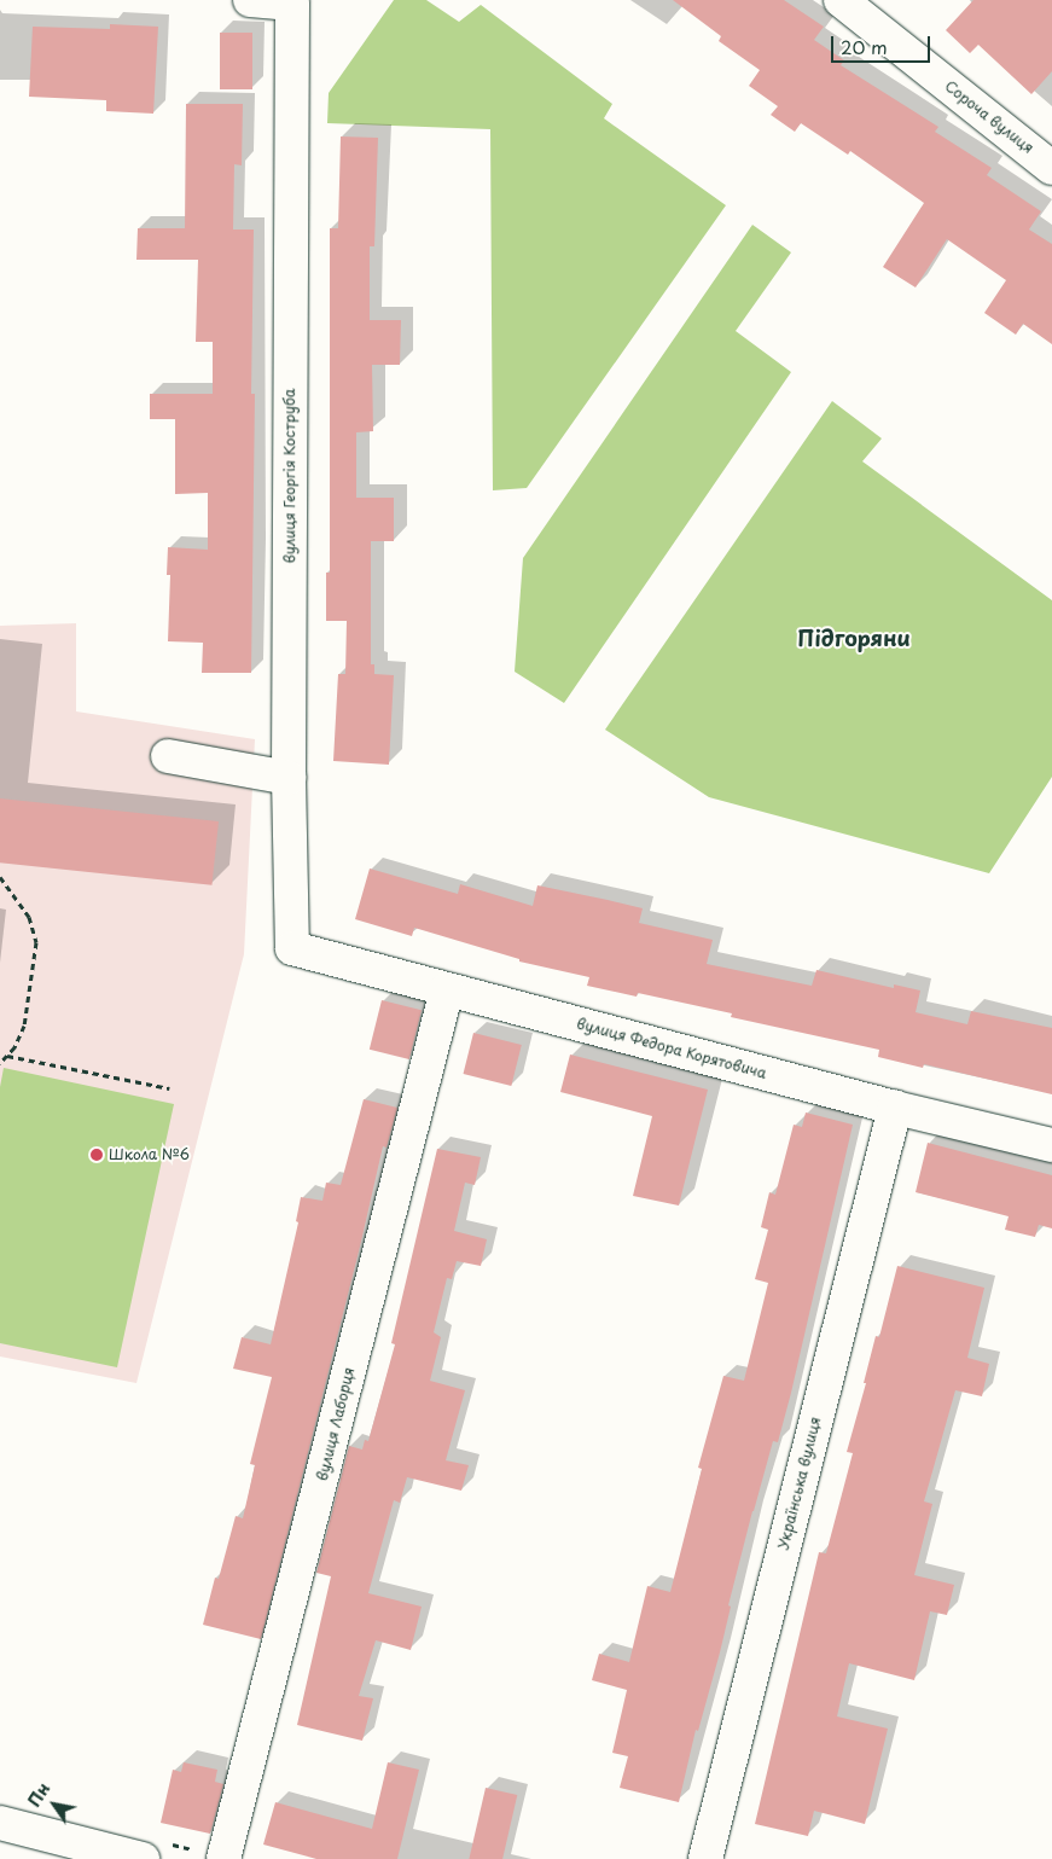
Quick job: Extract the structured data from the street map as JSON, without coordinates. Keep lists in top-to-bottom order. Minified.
{"streets":{"street":["Сороча вулиця","вулиця Георгія Коструба","вулиця Федора Корятовича","вулиця Лаборця","Українська вулиця"]},"crossings":[["вулиця Георгія Коструба","вулиця Федора Корятовича"],["вулиця Федора Корятовича","вулиця Лаборця"],["вулиця Федора Корятовича","Українська вулиця"]],"districts":["Підгоряни"],"places":["Школа №6"],"scale_bar":"20 m","north":"top left"}
